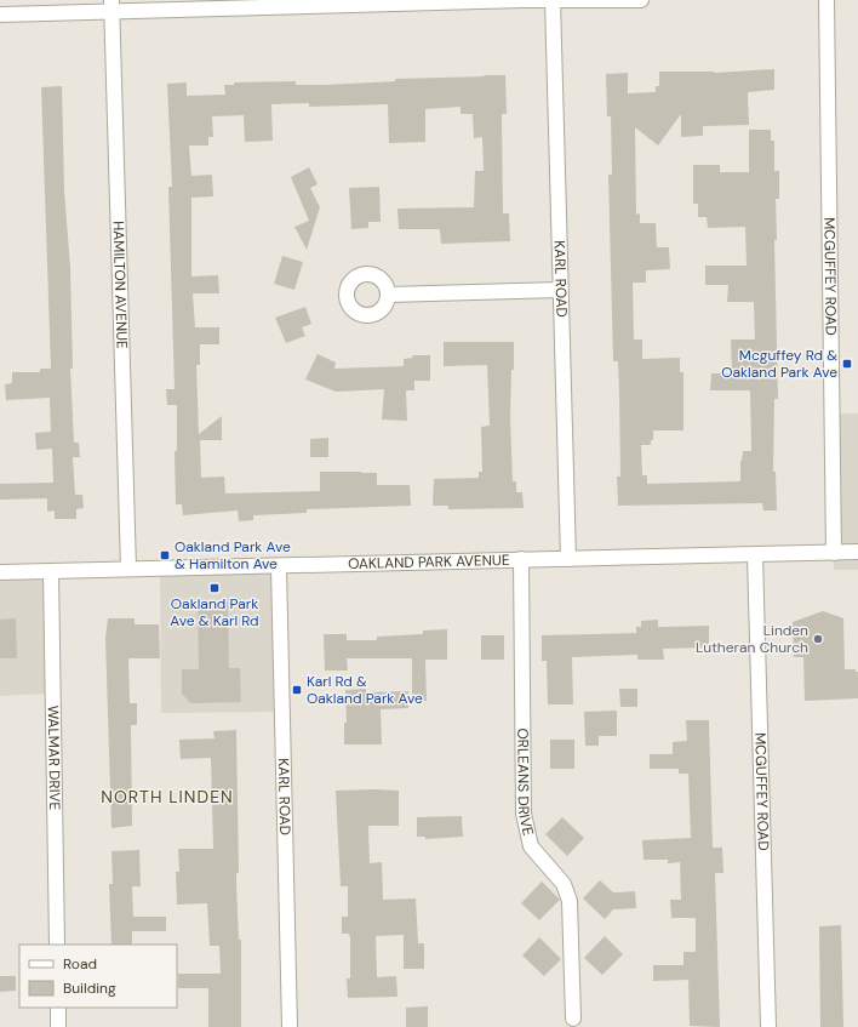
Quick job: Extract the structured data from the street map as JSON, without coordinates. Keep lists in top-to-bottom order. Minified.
{"streets":{"street":["MCGUFFEY ROAD","KARL ROAD","HAMILTON AVENUE","OAKLAND PARK AVENUE","WALMAR DRIVE","ORLEANS DRIVE"]},"crossings":[["MCGUFFEY ROAD","OAKLAND PARK AVENUE"],["KARL ROAD","OAKLAND PARK AVENUE"],["HAMILTON AVENUE","OAKLAND PARK AVENUE"],["OAKLAND PARK AVENUE","WALMAR DRIVE"],["OAKLAND PARK AVENUE","ORLEANS DRIVE"]],"districts":["NORTH LINDEN"],"places":{"transit":["Mcguffey Rd & Oakland Park Ave","Oakland Park Ave & Hamilton Ave","Oakland Park Ave & Karl Rd","Karl Rd & Oakland Park Ave"],"other":["Linden Lutheran Church"]},"legend":["Road","Building"]}
